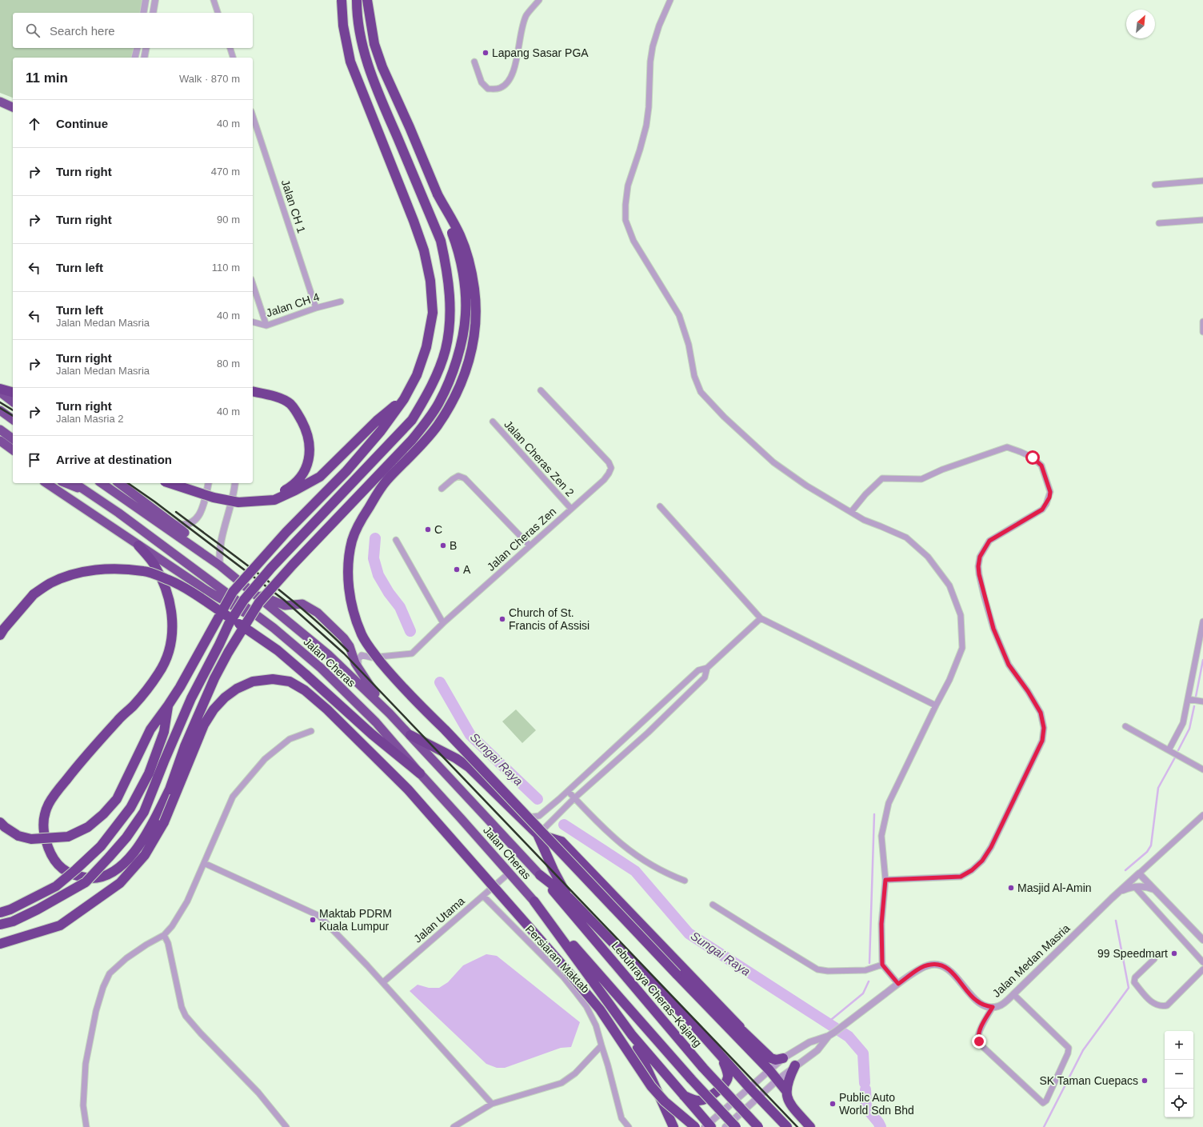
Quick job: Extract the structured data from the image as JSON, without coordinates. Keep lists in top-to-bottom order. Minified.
{"streets":{"highway":["Jalan Cheras","Lebuhraya Cheras–Kajang"],"street":["Jalan CH 1","Jalan CH 4","Jalan Cheras Zen 2","Jalan Cheras Zen","Jalan Utama","Persiaran Maktab","Jalan Medan Masria"]},"crossings":[["Jalan CH 1","Jalan CH 4"],["Jalan Cheras Zen 2","Jalan Cheras Zen"],["Jalan Cheras","Jalan Utama"],["Jalan Cheras","Lebuhraya Cheras–Kajang"],["Jalan Utama","Persiaran Maktab"]],"water":["Sungai Raya"],"places":["Lapang Sasar PGA","C","B","A","Church of St. Francis of Assisi","Masjid Al-Amin","Maktab PDRM Kuala Lumpur","99 Speedmart","SK Taman Cuepacs","Public Auto World Sdn Bhd"],"north":"top right","page":{"search":"Search here","heading":["11 min","Walk · 870 m"],"list":[["Continue","40 m"],["Turn right","470 m"],["Turn right","90 m"],["Turn left","110 m"],["Turn left","Jalan Medan Masria","40 m"],["Turn right","Jalan Medan Masria","80 m"],["Turn right","Jalan Masria 2","40 m"],"Arrive at destination"],"map_buttons":["+","−"]}}
